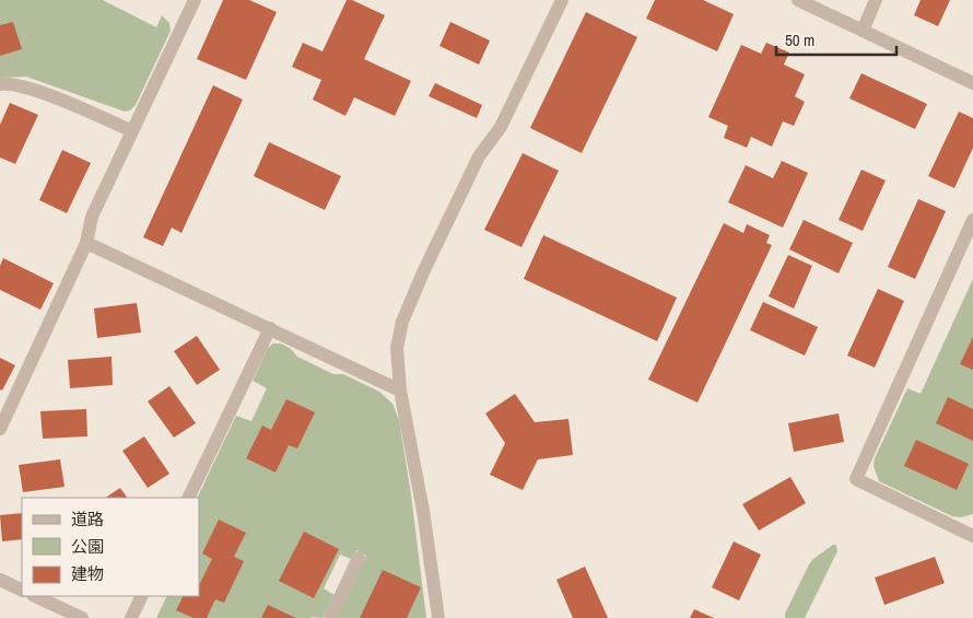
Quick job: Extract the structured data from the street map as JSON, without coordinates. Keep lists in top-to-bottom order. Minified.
{"legend":["道路","公園","建物"],"scale_bar":"50 m"}
